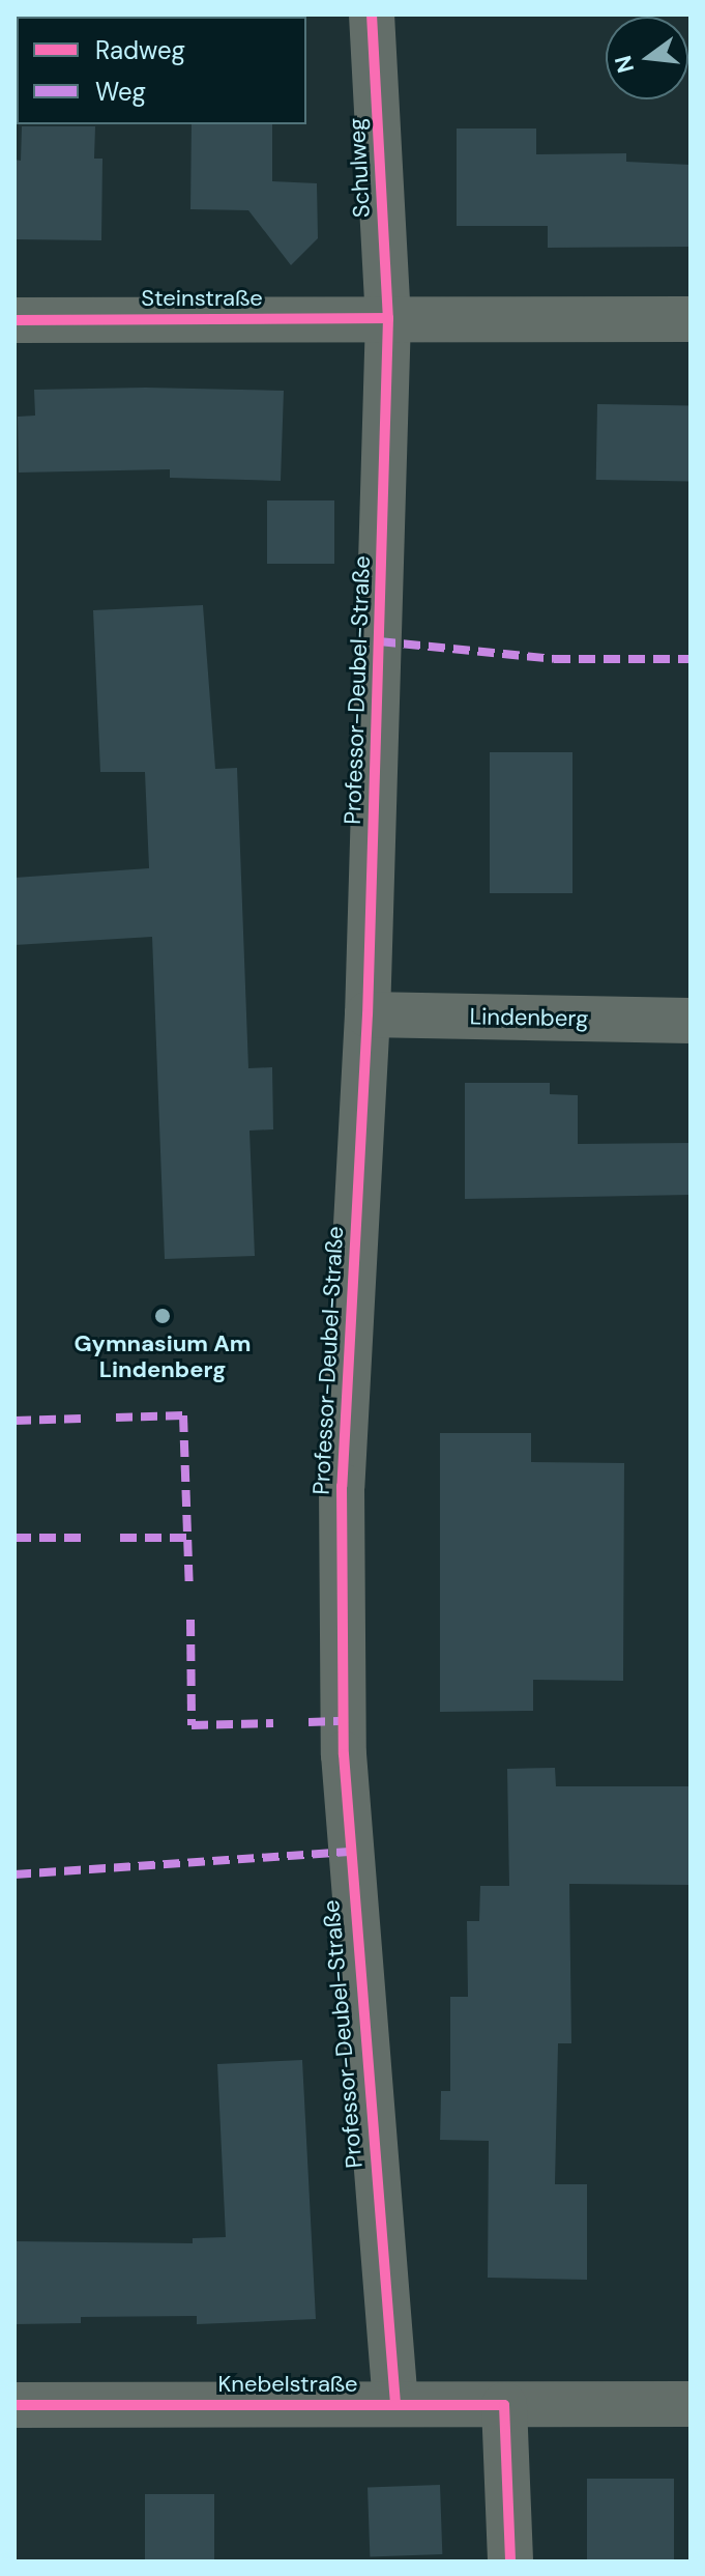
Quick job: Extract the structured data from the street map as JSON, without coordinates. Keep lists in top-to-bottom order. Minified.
{"streets":{"street":["Schulweg","Steinstraße","Professor-Deubel-Straße","Lindenberg","Knebelstraße"]},"crossings":[["Schulweg","Steinstraße"],["Schulweg","Professor-Deubel-Straße"],["Steinstraße","Professor-Deubel-Straße"],["Professor-Deubel-Straße","Lindenberg"],["Professor-Deubel-Straße","Knebelstraße"]],"places":["Gymnasium Am Lindenberg"],"legend":["Radweg","Weg"],"north":"left"}
